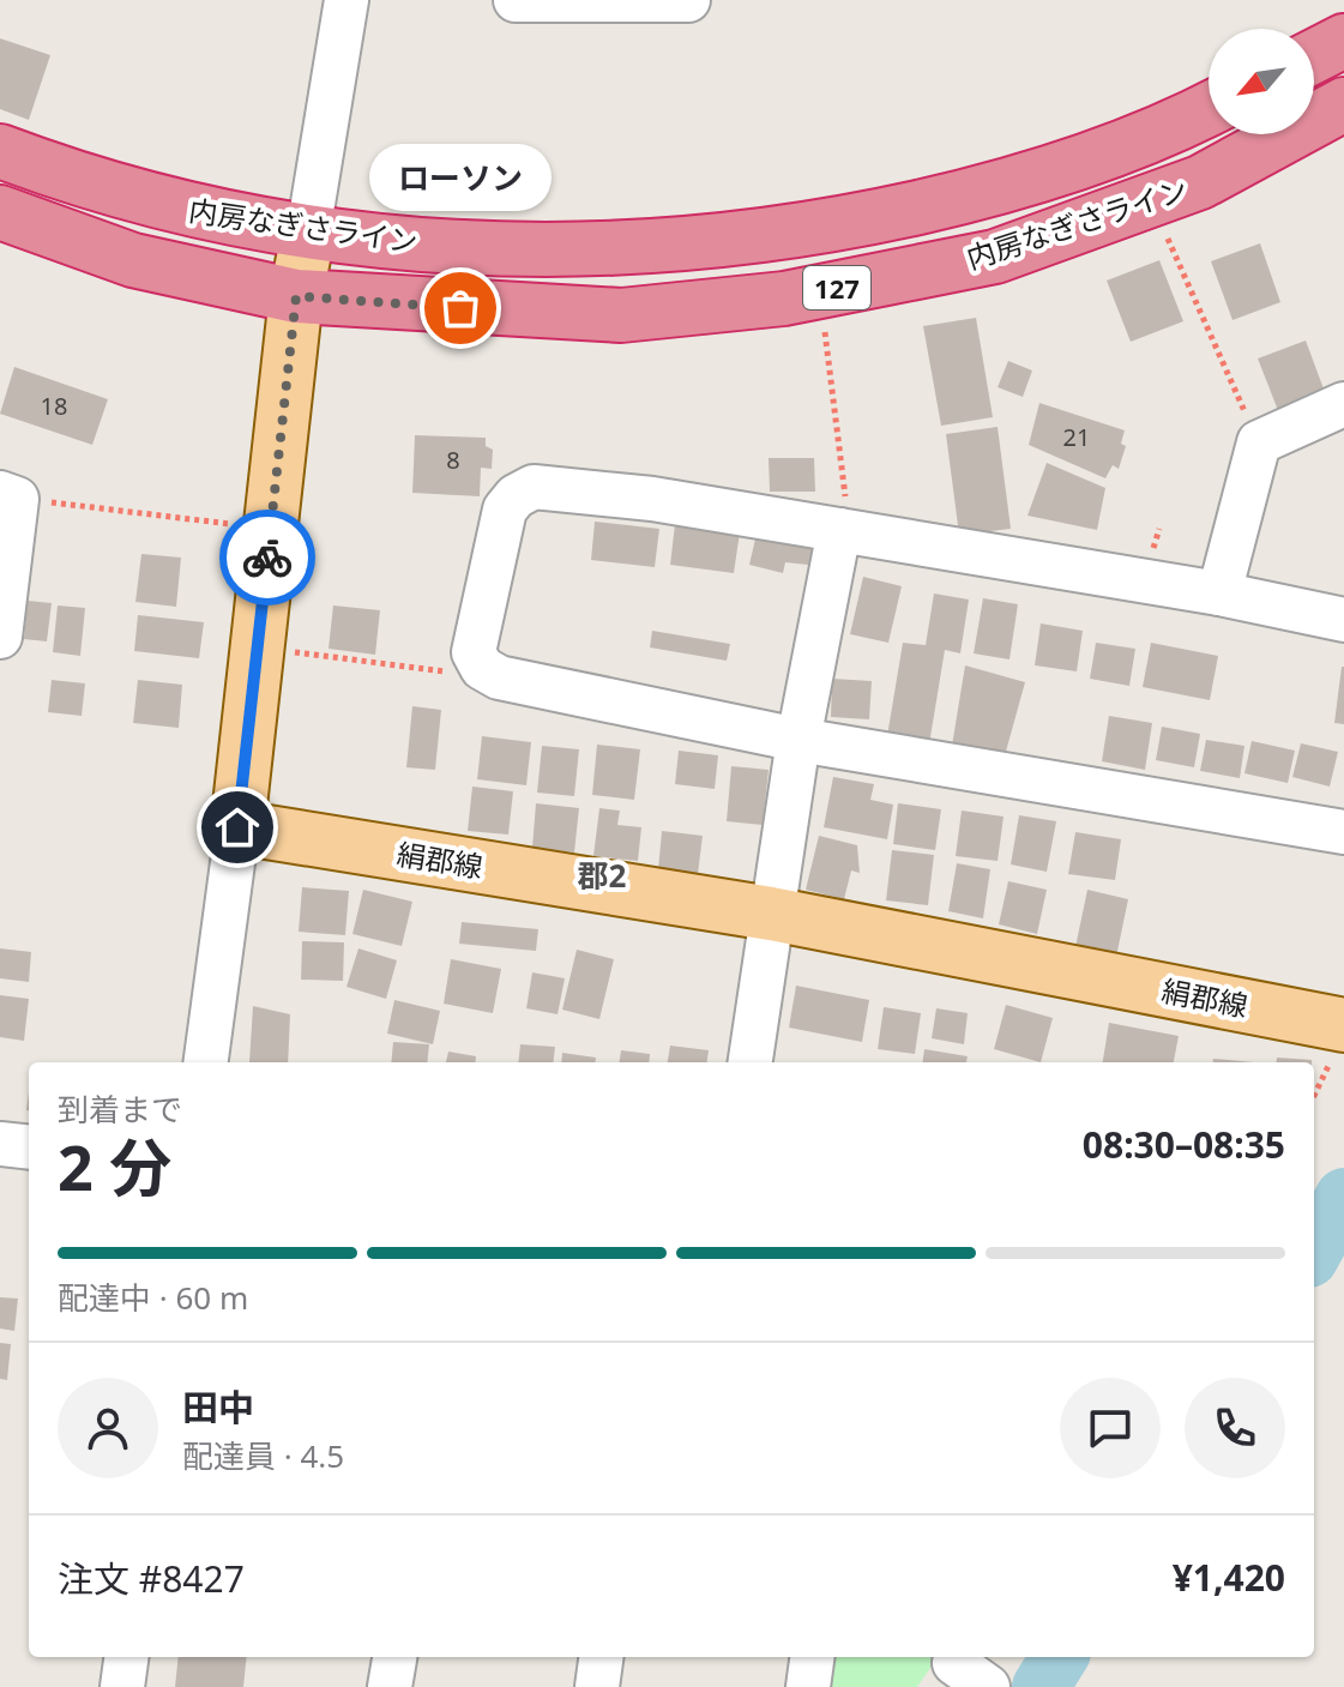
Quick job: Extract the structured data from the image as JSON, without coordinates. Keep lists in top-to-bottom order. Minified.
{"streets":{"highway":["内房なぎさライン","127"],"main road":["絹郡線"]},"districts":["郡2"],"places":["ローソン"],"house_numbers":["18","21","8"],"north":"bottom left","page":{"bubble":"ローソン","heading":["2 分","到着まで","08:30–08:35"],"panel":["田中","配達員 · 4.5","注文 #8427","¥1,420"],"bar":"配達中 · 60 m"}}
